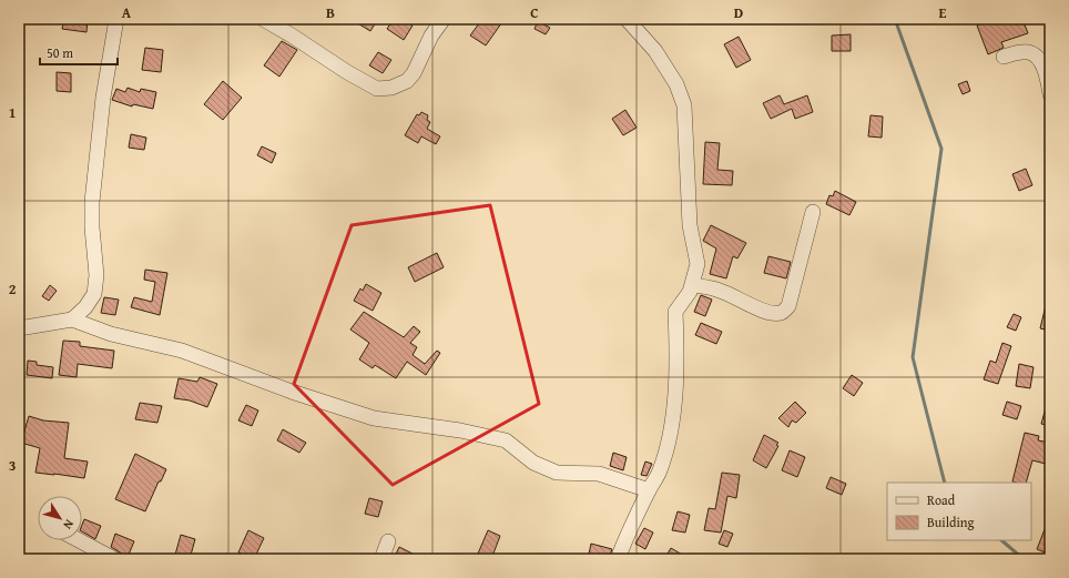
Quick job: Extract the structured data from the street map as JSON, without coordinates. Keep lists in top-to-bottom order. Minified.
{"legend":["Road","Building"],"scale_bar":"50 m","north":"bottom right","grid":{"columns":["A","B","C","D","E"],"rows":["1","2","3"]}}
